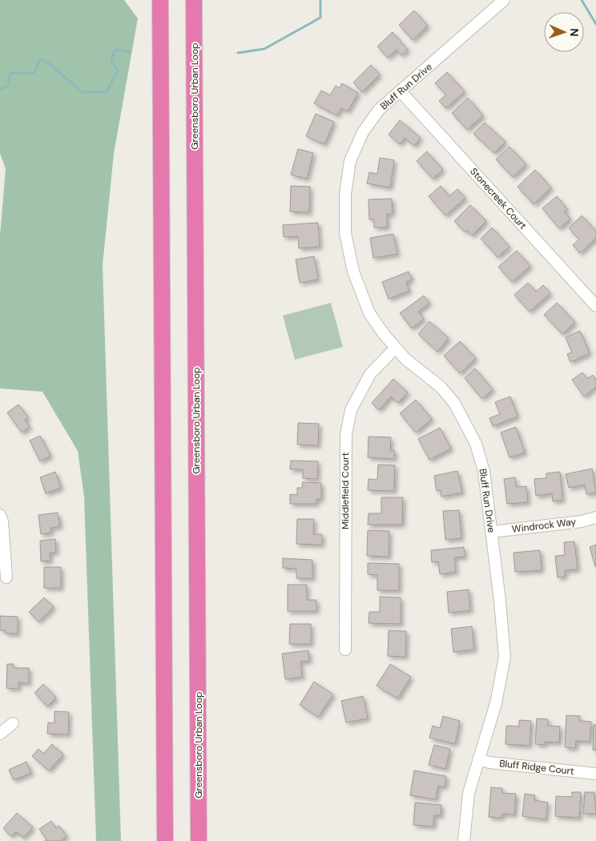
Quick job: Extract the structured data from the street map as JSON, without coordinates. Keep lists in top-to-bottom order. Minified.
{"streets":{"highway":["Greensboro Urban Loop"],"street":["Bluff Run Drive","Stonecreek Court","Middlefield Court","Windrock Way","Bluff Ridge Court"]},"crossings":[["Bluff Run Drive","Stonecreek Court"],["Bluff Run Drive","Middlefield Court"],["Bluff Run Drive","Windrock Way"],["Bluff Run Drive","Bluff Ridge Court"]],"north":"right"}
